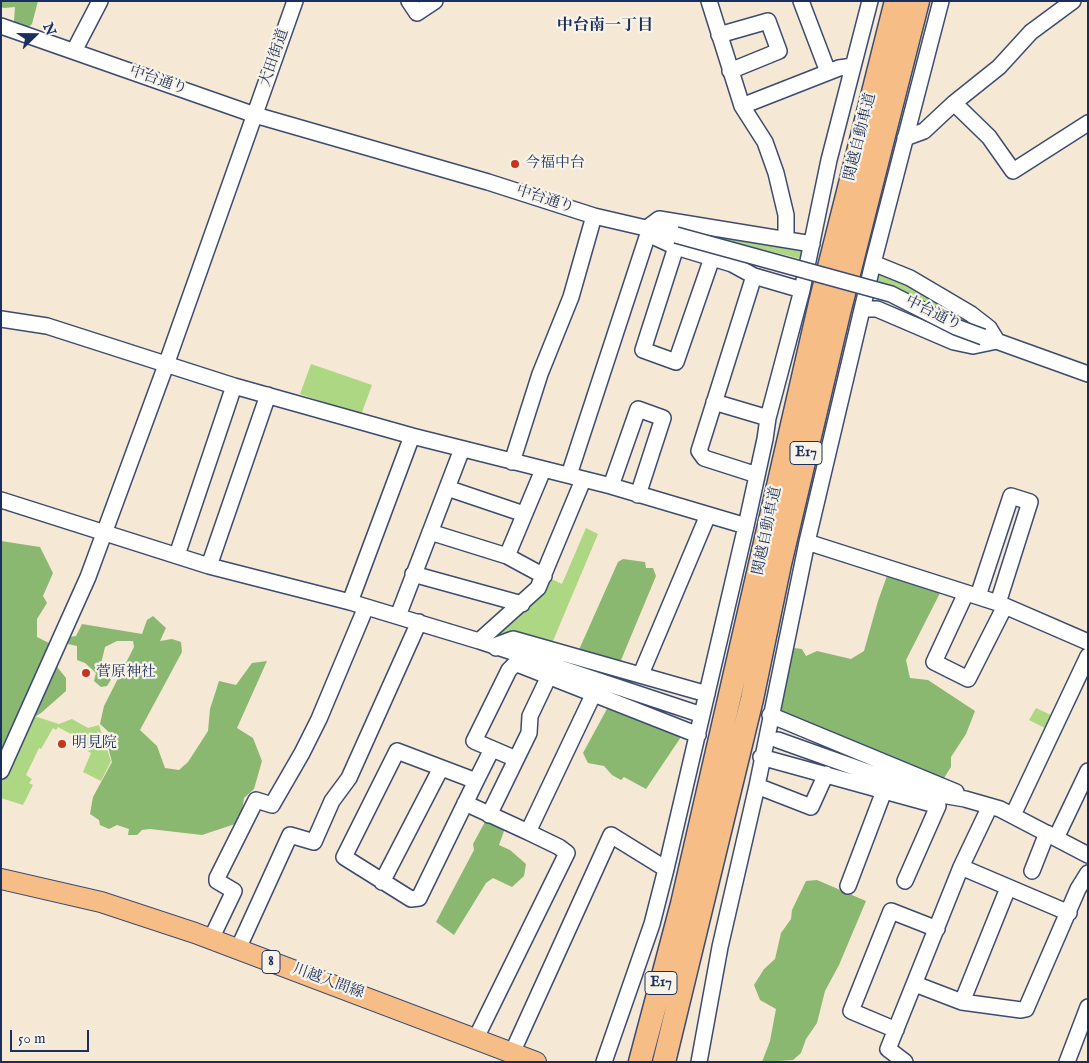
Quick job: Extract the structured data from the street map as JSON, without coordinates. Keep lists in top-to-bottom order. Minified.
{"streets":{"highway":["関越自動車道","E17"],"main road":["8","川越入間線"],"street":["大田街道","中台通り"]},"crossings":[["大田街道","中台通り"]],"districts":["中台南一丁目"],"places":["今福中台","菅原神社","明見院"],"scale_bar":"50 m","north":"right"}
